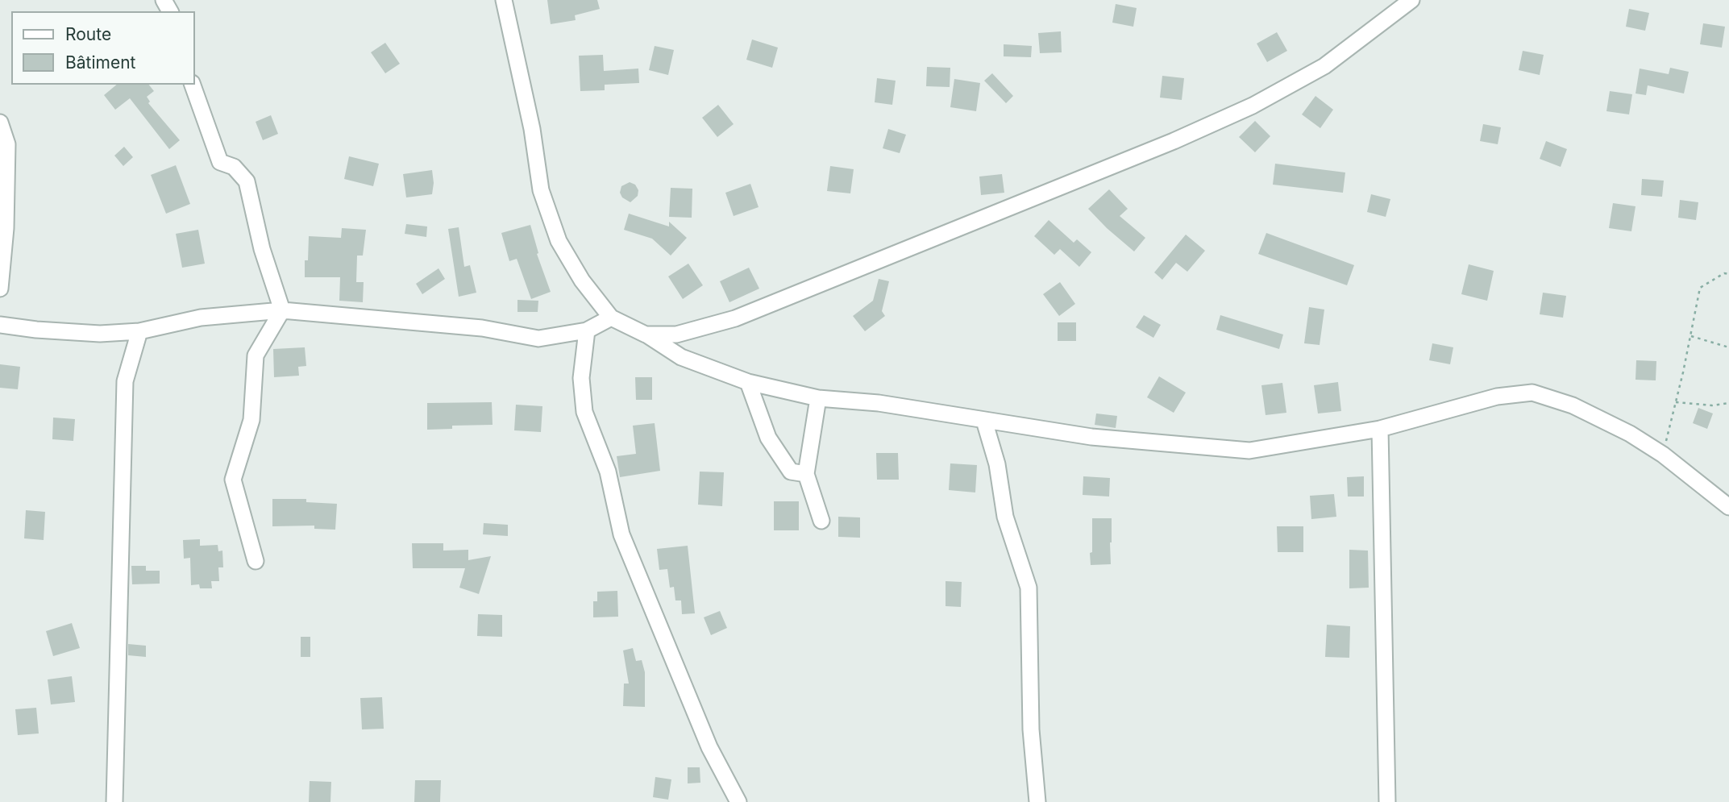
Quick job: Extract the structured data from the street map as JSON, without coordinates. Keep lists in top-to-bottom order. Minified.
{"legend":["Route","Bâtiment"]}
